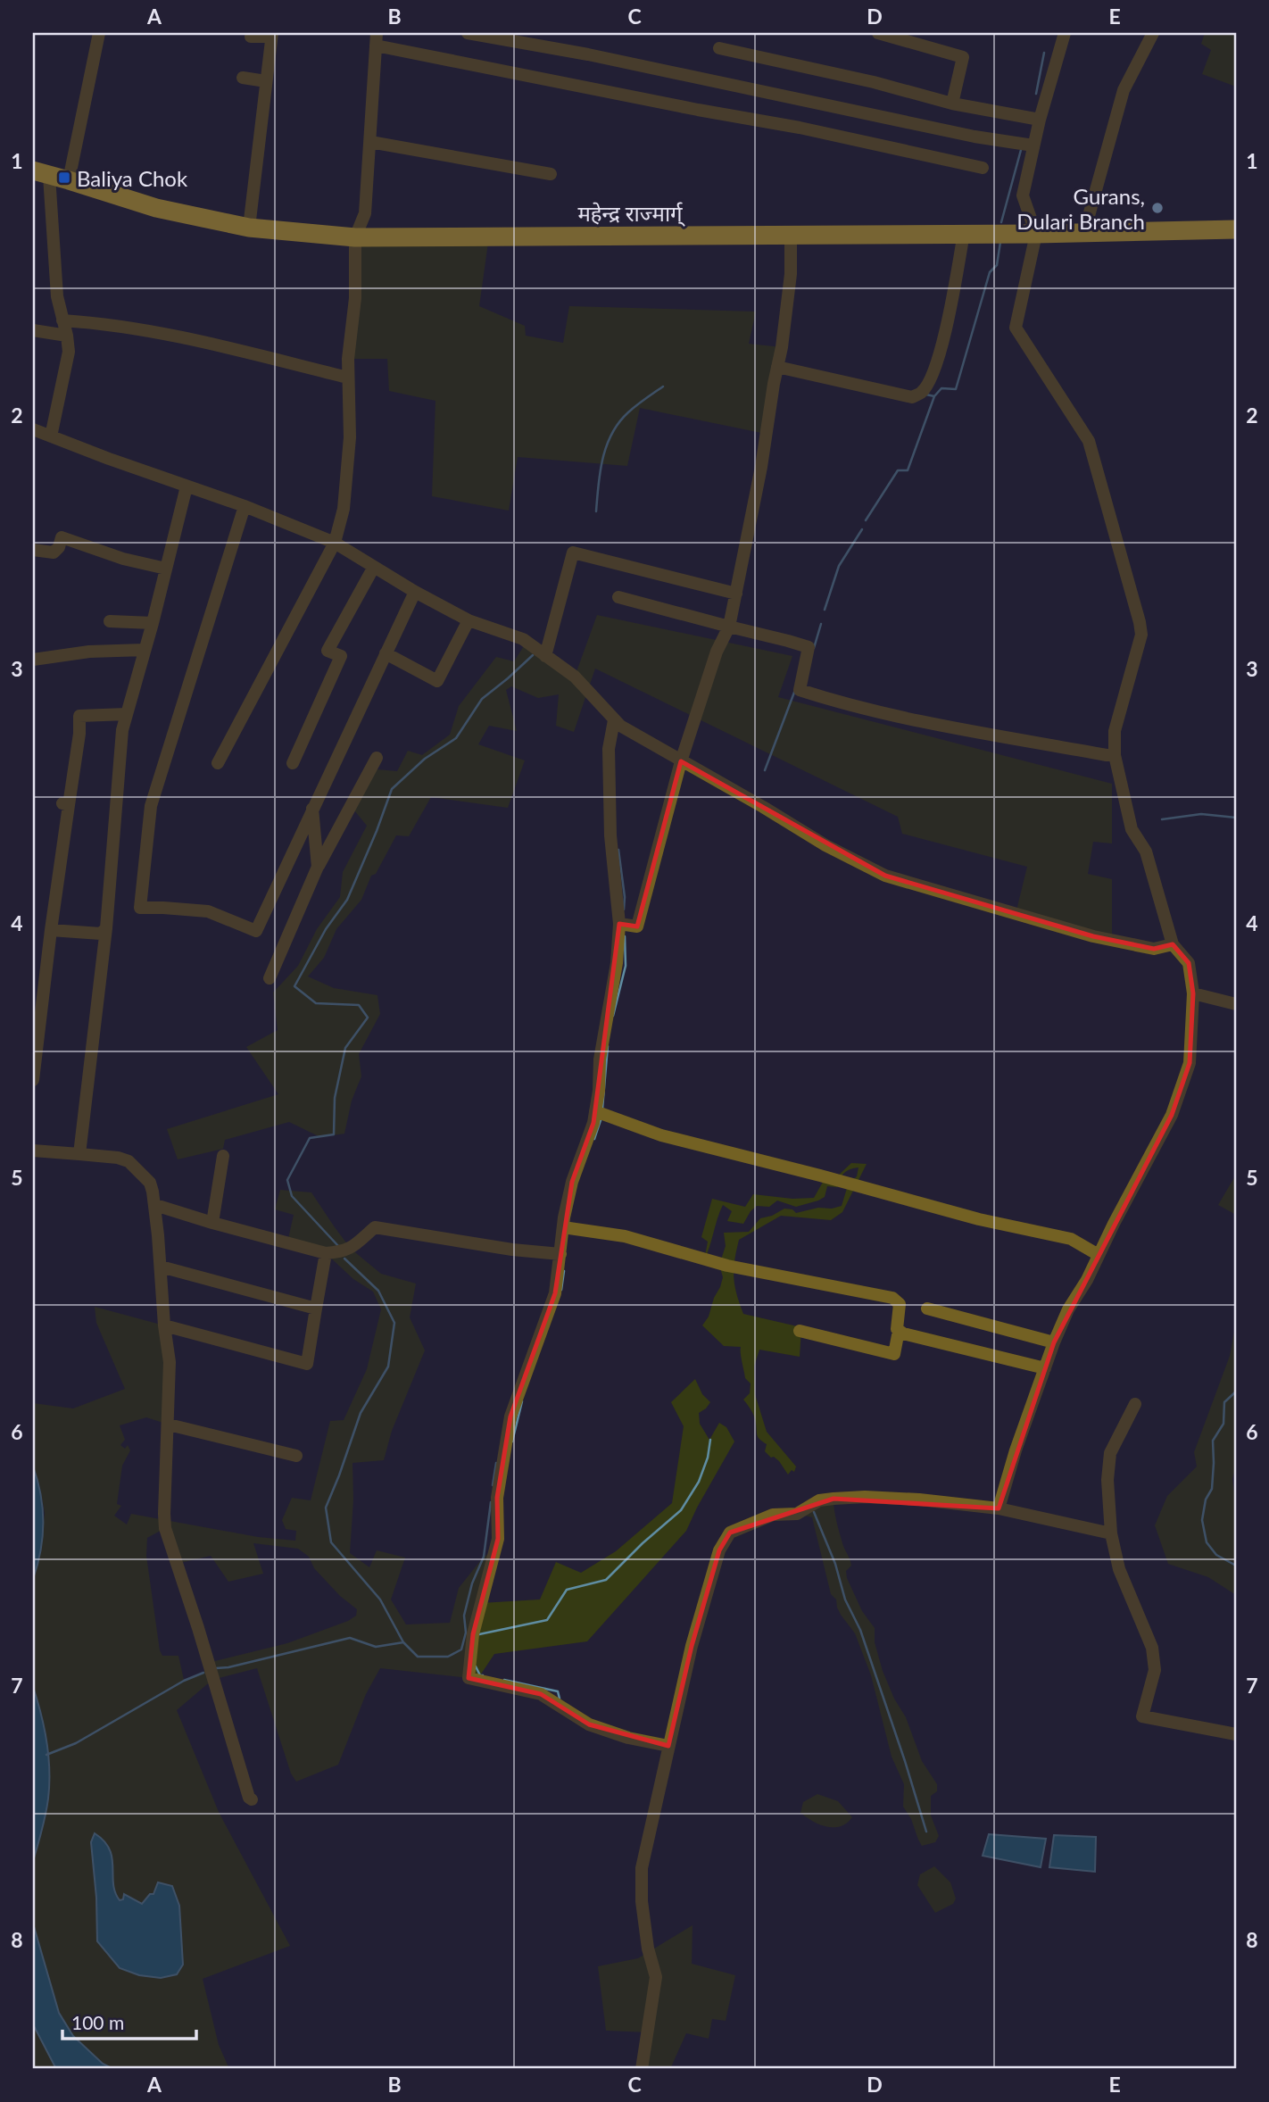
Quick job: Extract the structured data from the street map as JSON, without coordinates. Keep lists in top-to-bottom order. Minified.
{"streets":{"highway":["महेन्द्र राज्मार्ग्"]},"places":{"transit":["Baliya Chok"],"other":["Gurans, Dulari Branch"]},"scale_bar":"100 m","grid":{"columns":["A","B","C","D","E"],"rows":["1","2","3","4","5","6","7","8"]}}
